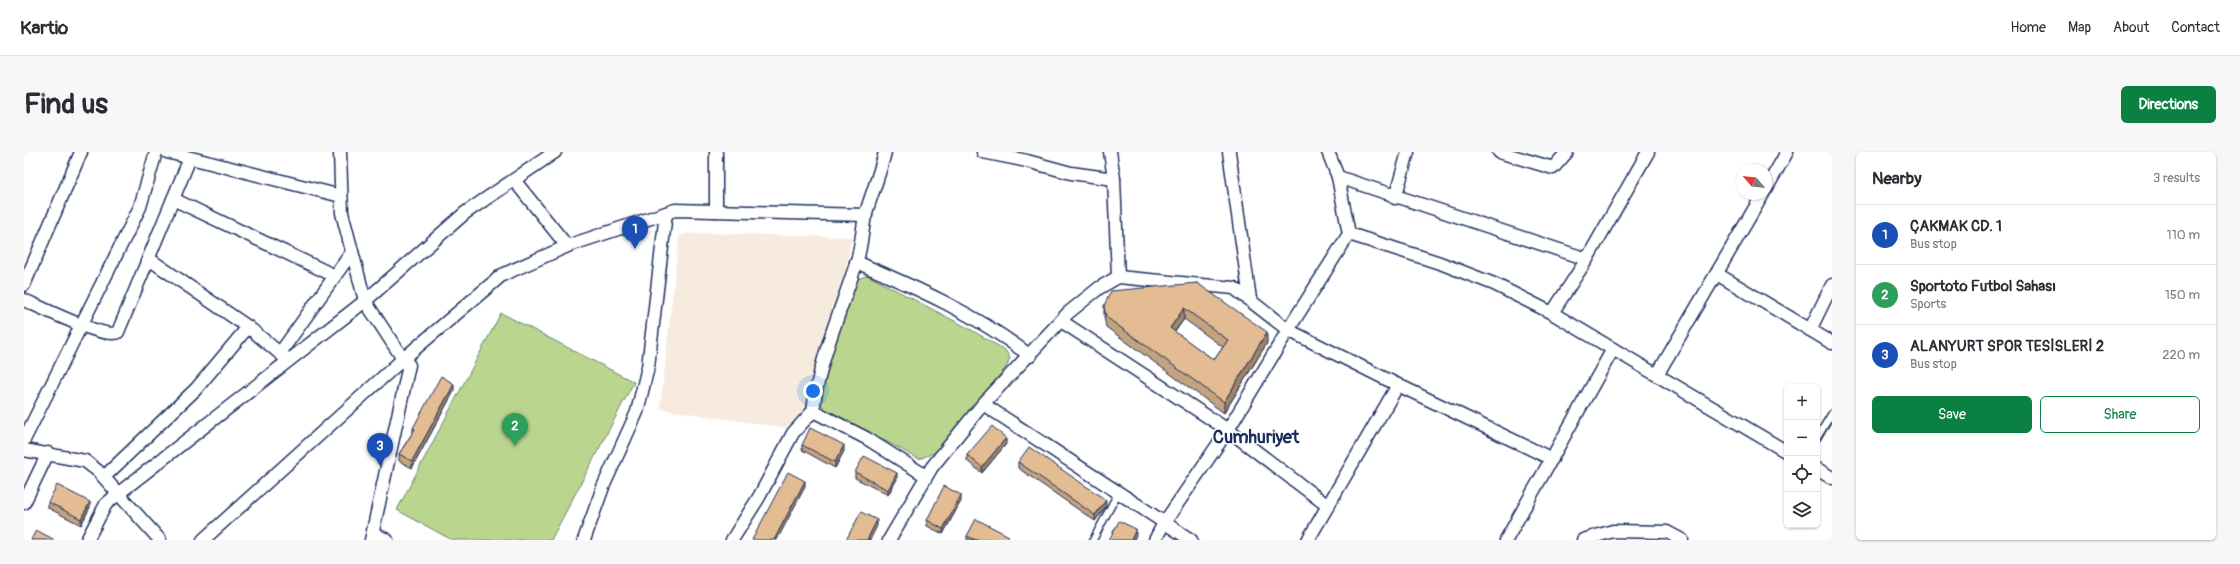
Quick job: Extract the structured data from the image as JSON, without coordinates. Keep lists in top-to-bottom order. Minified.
{"districts":["Cumhuriyet"],"north":"top left","page":{"header":"Kartio","nav":["Home","Map","About","Contact"],"buttons":["Directions",["Save","Share"]],"title":"Find us","heading":["Nearby","3 results"],"list":[{"mark":"1","name":"ÇAKMAK CD. 1","note":"Bus stop","value":"110 m"},{"mark":"2","name":"Sportoto Futbol Sahası","note":"Sports","value":"150 m"},{"mark":"3","name":"ALANYURT SPOR TESİSLERİ 2","note":"Bus stop","value":"220 m"}],"pins":["1","2","3"],"map_buttons":["+","−"]}}
